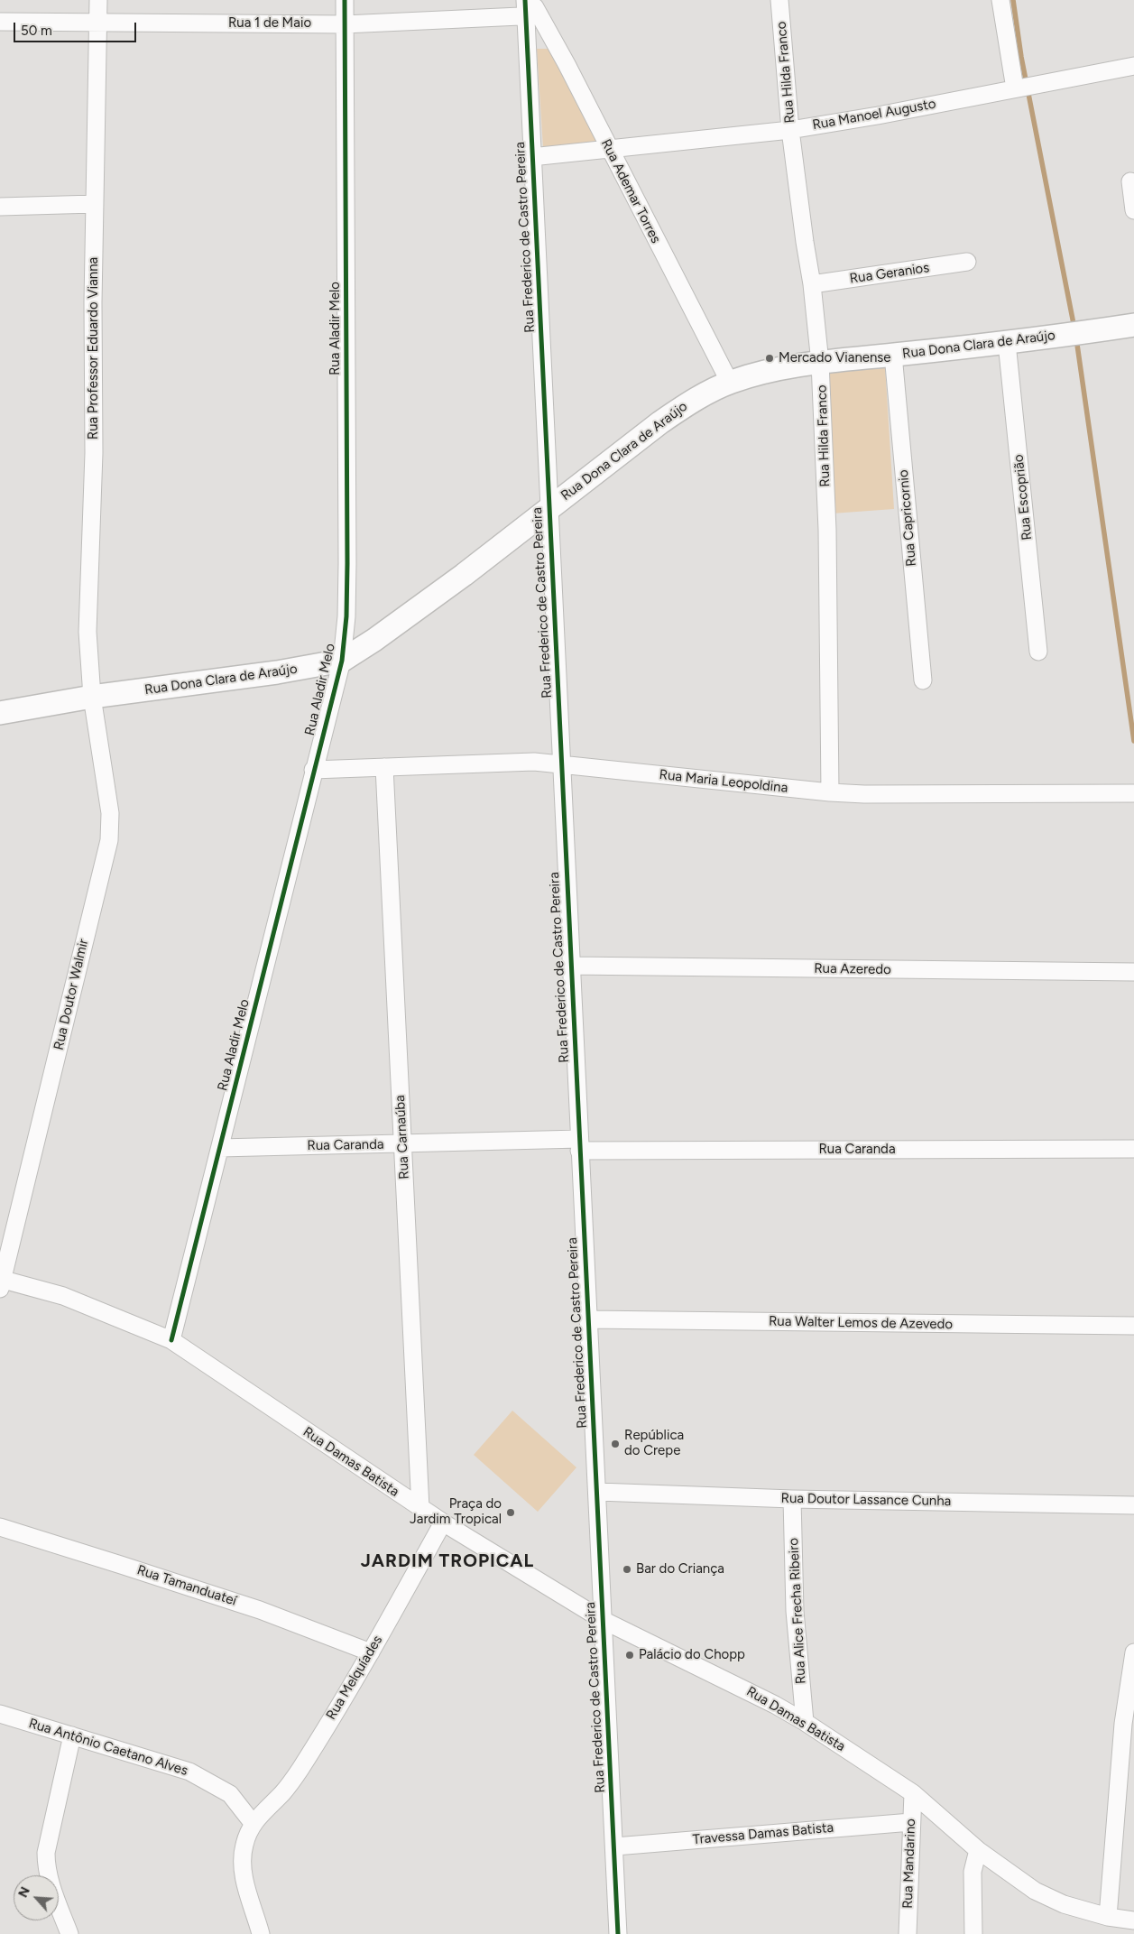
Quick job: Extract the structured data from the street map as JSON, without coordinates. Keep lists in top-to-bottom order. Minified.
{"streets":{"main road":["Rua Dona Clara de Araújo"],"street":["Rua 1 de Maio","Rua Hilda Franco","Rua Manoel Augusto","Rua Ademar Torres","Rua Frederico de Castro Pereira","Rua Geranios","Rua Aladir Melo","Rua Professor Eduardo Vianna","Rua Escoprião","Rua Capricornio","Rua Maria Leopoldina","Rua Azeredo","Rua Doutor Walmir","Rua Carnaúba","Rua Caranda","Rua Walter Lemos de Azevedo","Rua Damas Batista","Rua Doutor Lassance Cunha","Rua Tamanduateí","Rua Alice Frecha Ribeiro","Rua Melquíades","Rua Antônio Caetano Alves","Travessa Damas Batista","Rua Mandarino"]},"crossings":[["Rua 1 de Maio","Rua Ademar Torres"],["Rua 1 de Maio","Rua Frederico de Castro Pereira"],["Rua 1 de Maio","Rua Aladir Melo"],["Rua 1 de Maio","Rua Professor Eduardo Vianna"],["Rua Hilda Franco","Rua Manoel Augusto"],["Rua Hilda Franco","Rua Geranios"],["Rua Hilda Franco","Rua Dona Clara de Araújo"],["Rua Hilda Franco","Rua Maria Leopoldina"],["Rua Manoel Augusto","Rua Ademar Torres"],["Rua Manoel Augusto","Rua Frederico de Castro Pereira"],["Rua Ademar Torres","Rua Frederico de Castro Pereira"],["Rua Ademar Torres","Rua Dona Clara de Araújo"],["Rua Frederico de Castro Pereira","Rua Dona Clara de Araújo"],["Rua Frederico de Castro Pereira","Rua Maria Leopoldina"],["Rua Frederico de Castro Pereira","Rua Azeredo"],["Rua Frederico de Castro Pereira","Rua Caranda"],["Rua Frederico de Castro Pereira","Rua Walter Lemos de Azevedo"],["Rua Frederico de Castro Pereira","Rua Damas Batista"],["Rua Frederico de Castro Pereira","Rua Doutor Lassance Cunha"],["Rua Frederico de Castro Pereira","Travessa Damas Batista"],["Rua Aladir Melo","Rua Dona Clara de Araújo"],["Rua Aladir Melo","Rua Maria Leopoldina"],["Rua Aladir Melo","Rua Caranda"],["Rua Aladir Melo","Rua Damas Batista"],["Rua Dona Clara de Araújo","Rua Professor Eduardo Vianna"],["Rua Dona Clara de Araújo","Rua Escoprião"],["Rua Dona Clara de Araújo","Rua Capricornio"],["Rua Dona Clara de Araújo","Rua Doutor Walmir"],["Rua Professor Eduardo Vianna","Rua Doutor Walmir"],["Rua Maria Leopoldina","Rua Carnaúba"],["Rua Doutor Walmir","Rua Damas Batista"],["Rua Carnaúba","Rua Caranda"],["Rua Carnaúba","Rua Damas Batista"],["Rua Damas Batista","Rua Alice Frecha Ribeiro"],["Rua Damas Batista","Rua Melquíades"],["Rua Damas Batista","Rua Mandarino"],["Rua Doutor Lassance Cunha","Rua Alice Frecha Ribeiro"],["Rua Tamanduateí","Rua Melquíades"],["Rua Melquíades","Rua Antônio Caetano Alves"],["Travessa Damas Batista","Rua Mandarino"]],"districts":["JARDIM TROPICAL"],"places":["Mercado Vianense","República do Crepe","Praça do Jardim Tropical","Bar do Criança","Palácio do Chopp"],"scale_bar":"50 m","north":"top left"}
